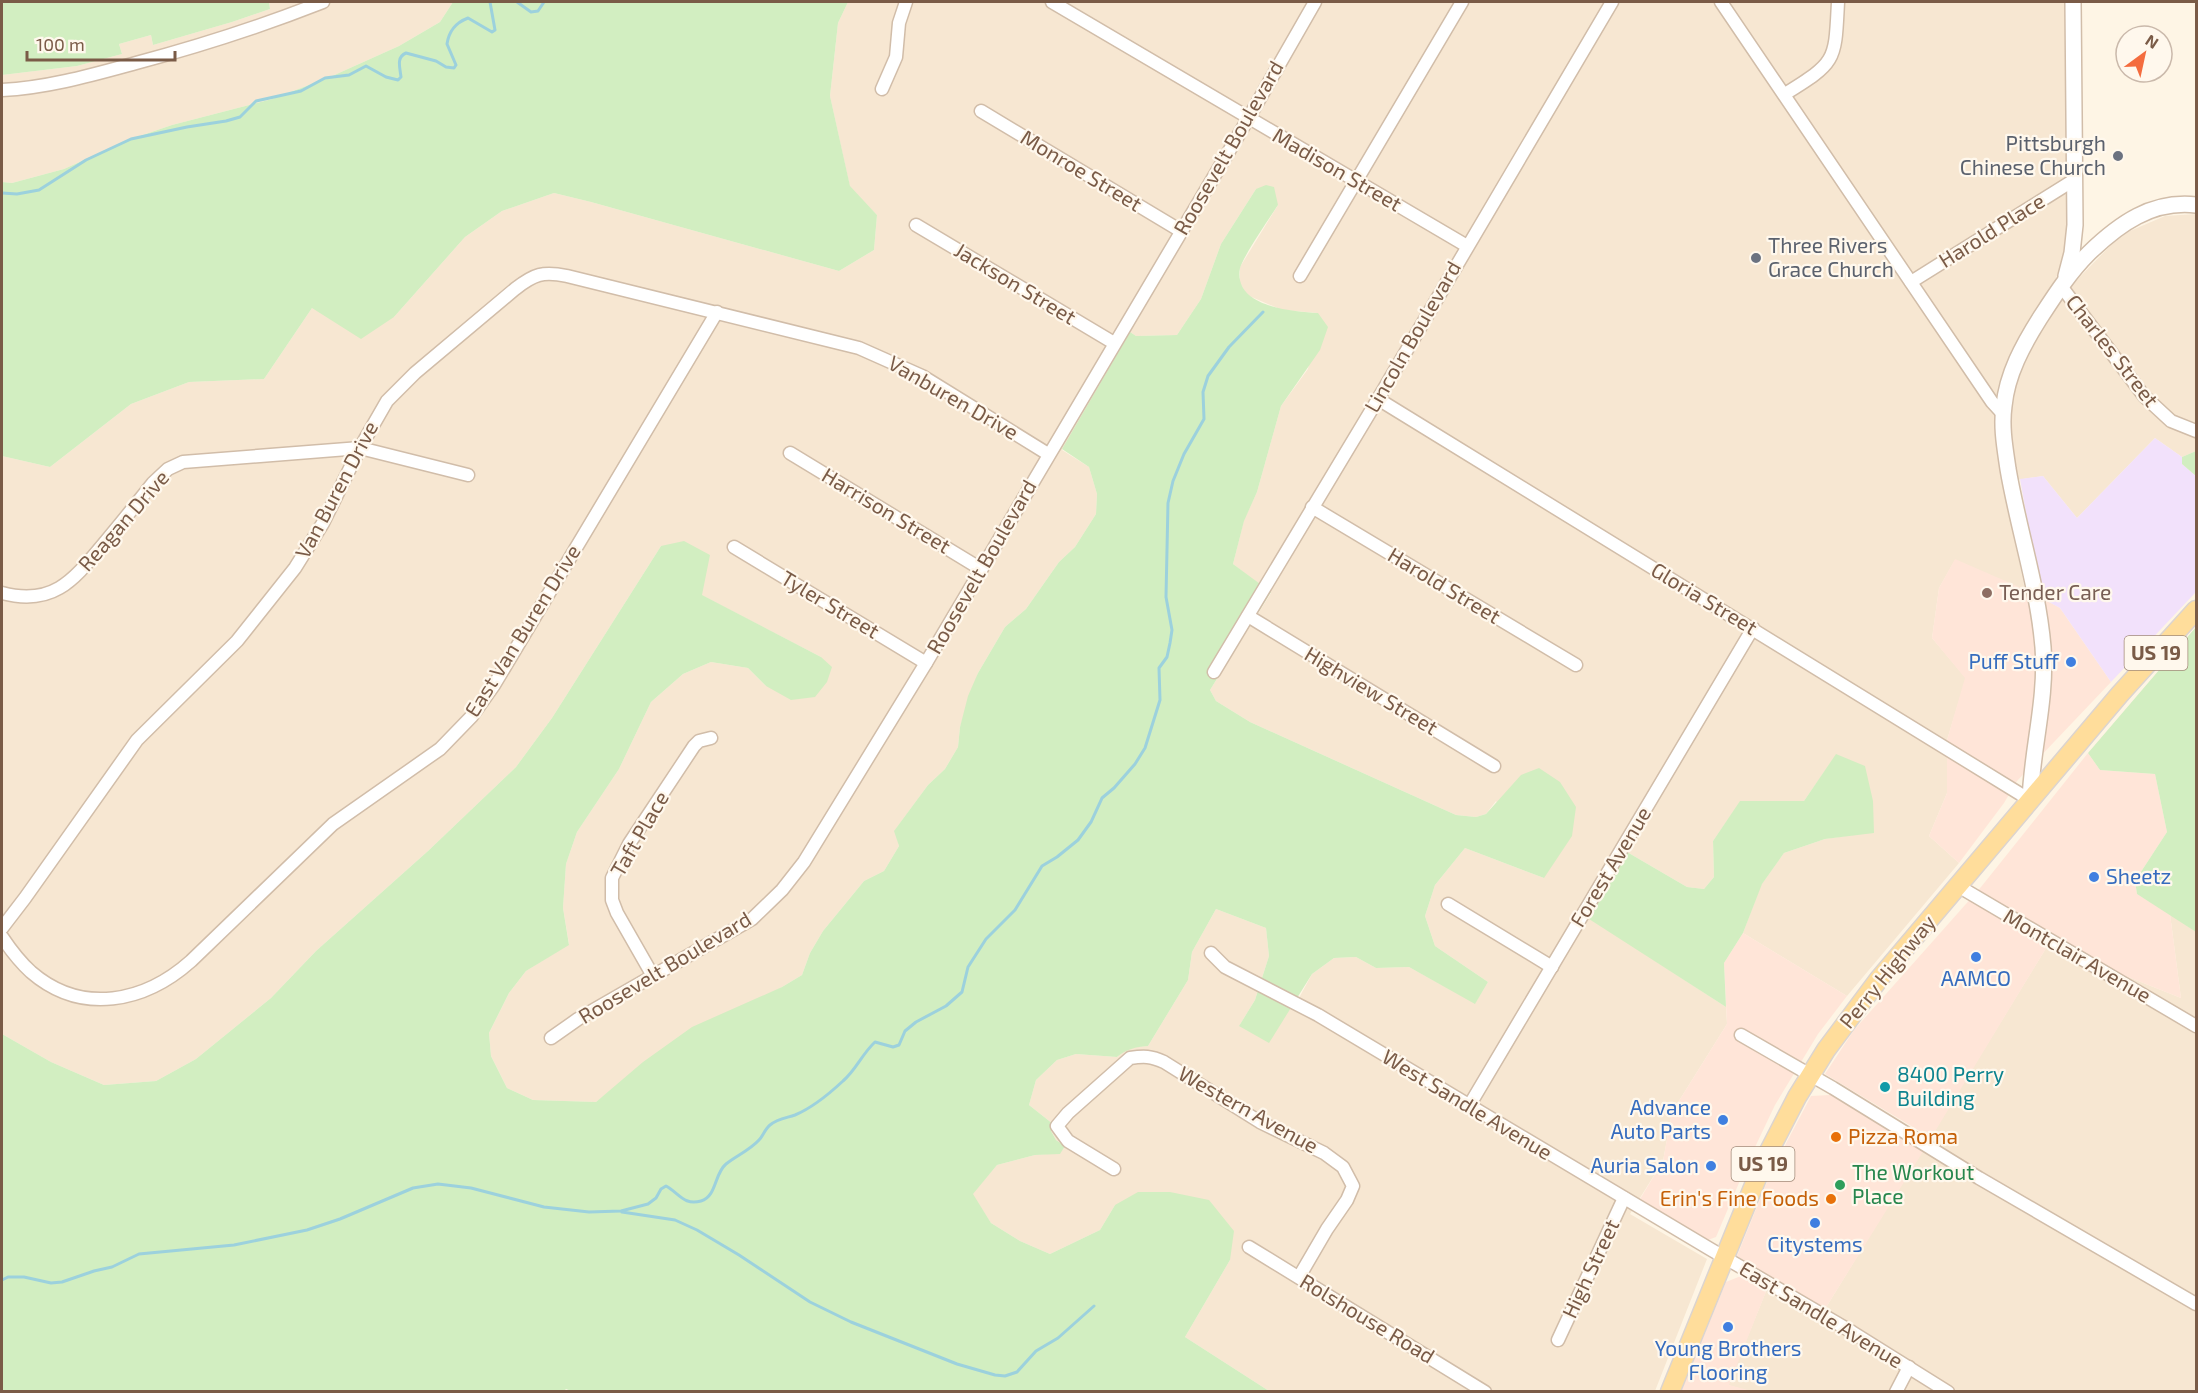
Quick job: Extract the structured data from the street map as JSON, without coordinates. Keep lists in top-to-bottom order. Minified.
{"streets":{"main road":["US 19","Perry Highway"],"street":["Roosevelt Boulevard","Madison Street","Monroe Street","Harold Place","Jackson Street","Lincoln Boulevard","Charles Street","Vanburen Drive","Van Buren Drive","Harrison Street","Reagan Drive","Harold Street","Gloria Street","Tyler Street","East Van Buren Drive","Highview Street","Taft Place","Forest Avenue","Montclair Avenue","West Sandle Avenue","Western Avenue","High Street","East Sandle Avenue","Rolshouse Road"]},"crossings":[["Roosevelt Boulevard","Madison Street"],["Roosevelt Boulevard","Monroe Street"],["Roosevelt Boulevard","Jackson Street"],["Roosevelt Boulevard","Vanburen Drive"],["Roosevelt Boulevard","Harrison Street"],["Roosevelt Boulevard","Tyler Street"],["Roosevelt Boulevard","Taft Place"],["Madison Street","Lincoln Boulevard"],["Lincoln Boulevard","Harold Street"],["Lincoln Boulevard","Gloria Street"],["Lincoln Boulevard","Highview Street"],["Vanburen Drive","Van Buren Drive"],["Vanburen Drive","East Van Buren Drive"],["Van Buren Drive","Reagan Drive"],["Van Buren Drive","East Van Buren Drive"],["Gloria Street","Forest Avenue"],["Gloria Street","Perry Highway"],["Forest Avenue","West Sandle Avenue"],["Montclair Avenue","Perry Highway"],["Perry Highway","West Sandle Avenue"],["Perry Highway","East Sandle Avenue"],["West Sandle Avenue","High Street"],["West Sandle Avenue","East Sandle Avenue"],["Western Avenue","Rolshouse Road"]],"places":["Pittsburgh Chinese Church","Three Rivers Grace Church","Tender Care","Puff Stuff","Sheetz","AAMCO","8400 Perry Building","Advance Auto Parts","Pizza Roma","Auria Salon","The Workout Place","Erin's Fine Foods","Citystems","Young Brothers Flooring"],"scale_bar":"100 m","north":"top right"}
